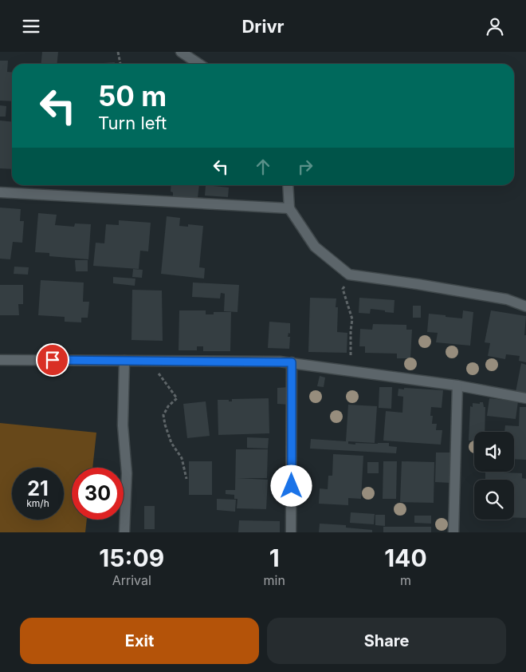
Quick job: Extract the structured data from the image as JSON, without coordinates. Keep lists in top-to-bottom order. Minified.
{"page":{"header":"Drivr","turn":["50 m","Turn left"],"speed":"21 km/h","limit":"30","eta":["15:09","Arrival","1","min","140","m"],"buttons":["Exit","Share"]}}
